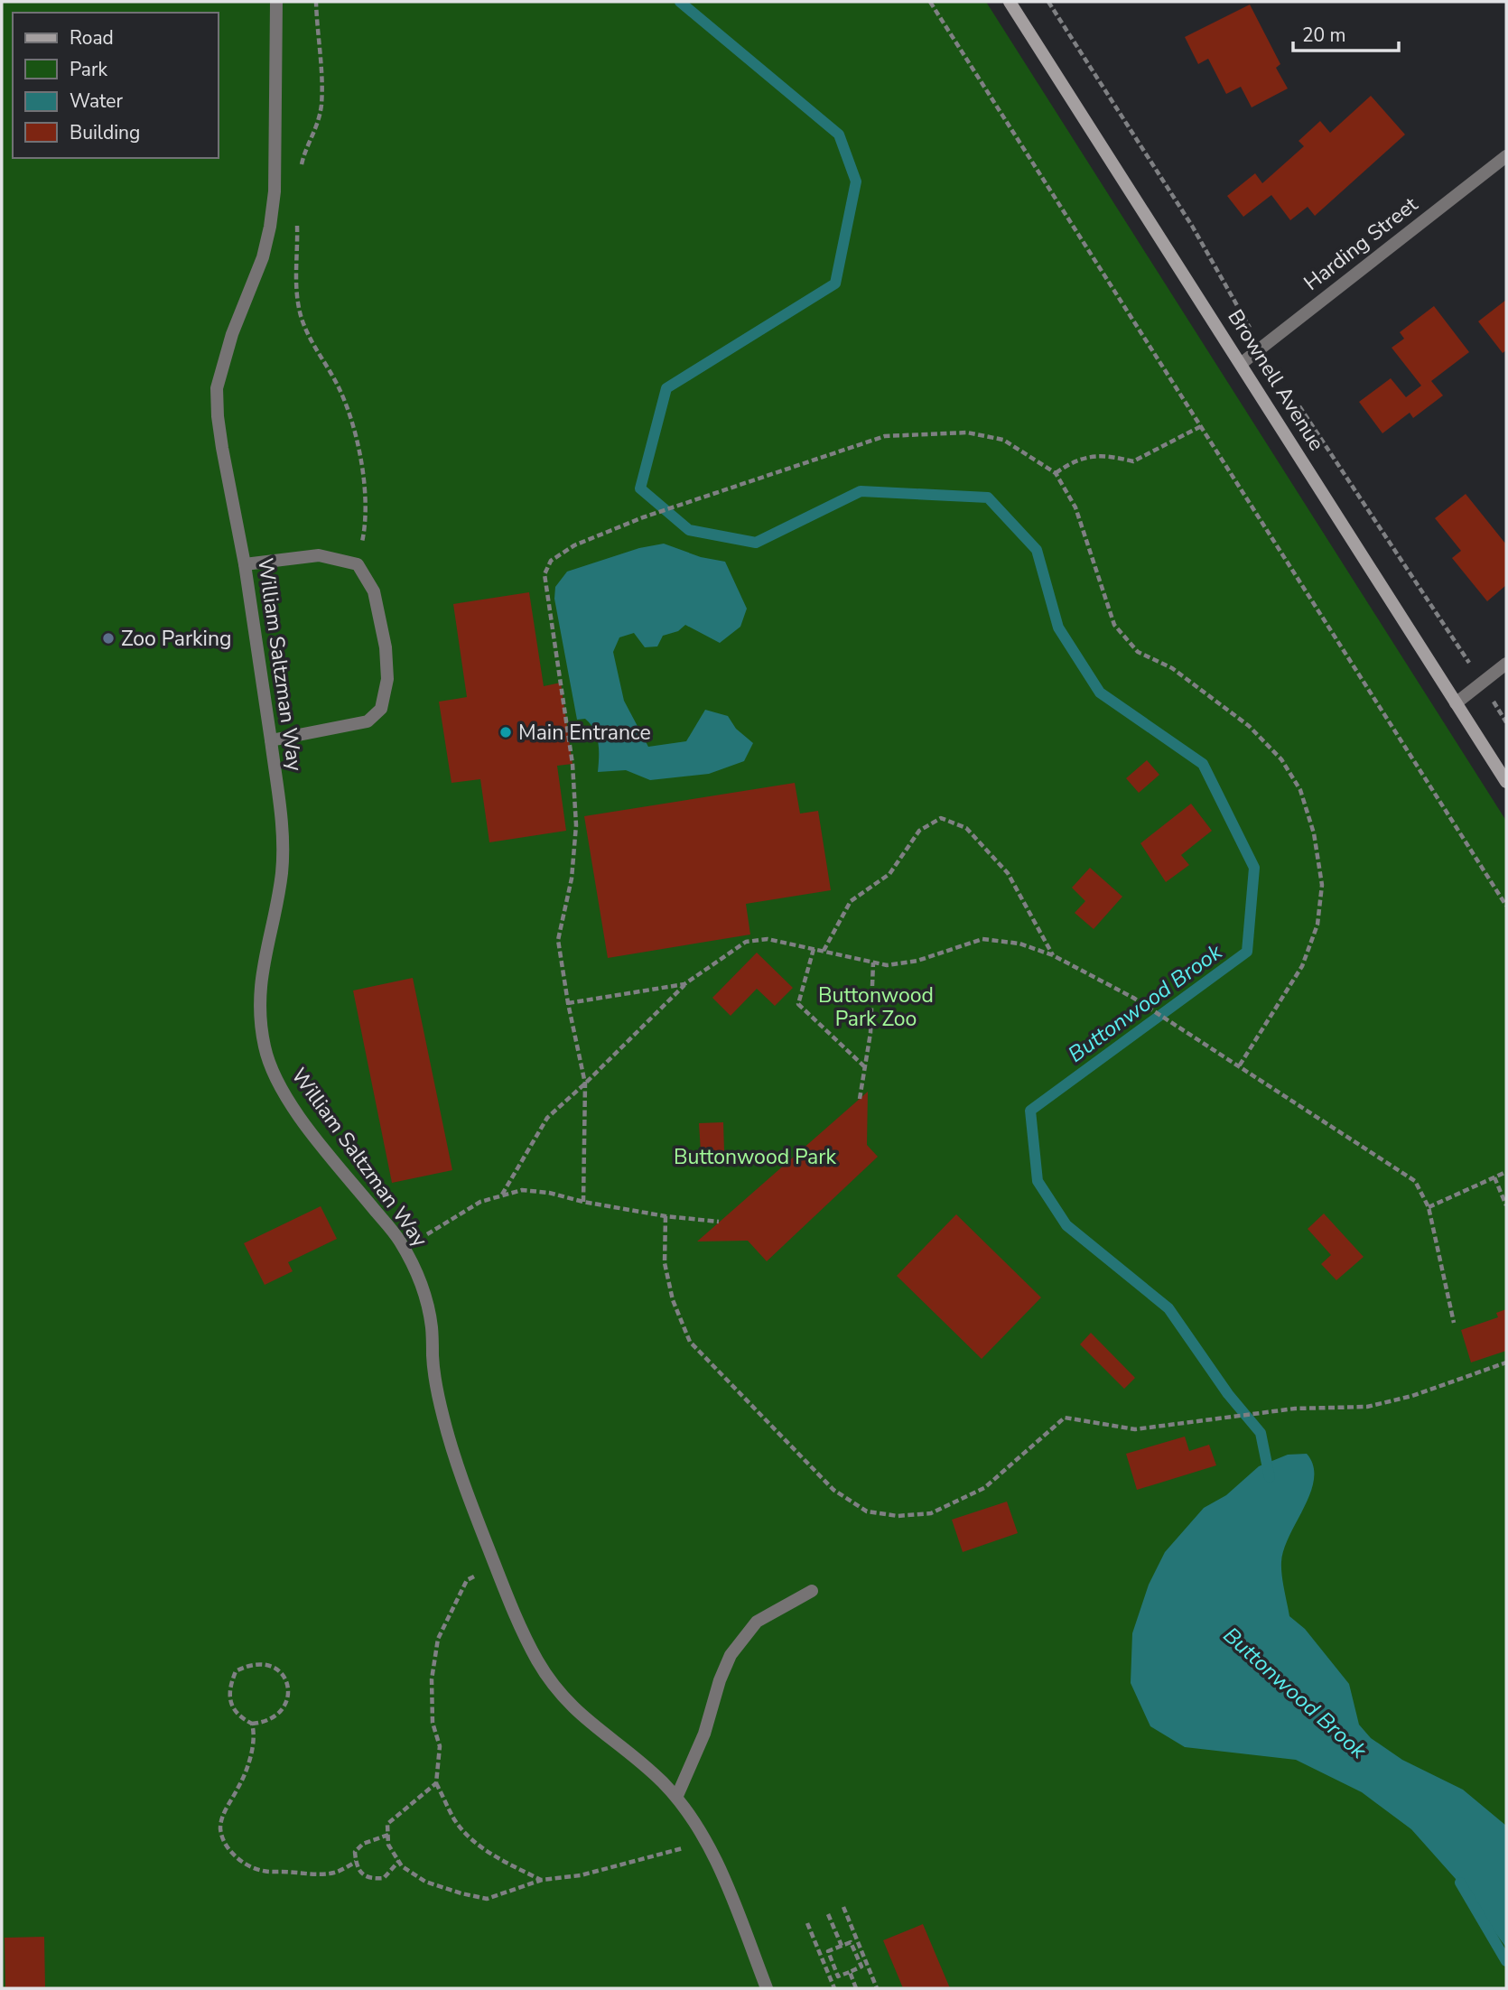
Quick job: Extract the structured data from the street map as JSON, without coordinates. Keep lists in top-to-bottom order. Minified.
{"streets":{"main road":["Brownell Avenue"],"street":["Harding Street","William Saltzman Way"]},"crossings":[["Harding Street","Brownell Avenue"]],"water":["Buttonwood Brook"],"parks":["Buttonwood Park Zoo","Buttonwood Park"],"places":["Zoo Parking","Main Entrance"],"legend":["Road","Park","Water","Building"],"scale_bar":"20 m"}
